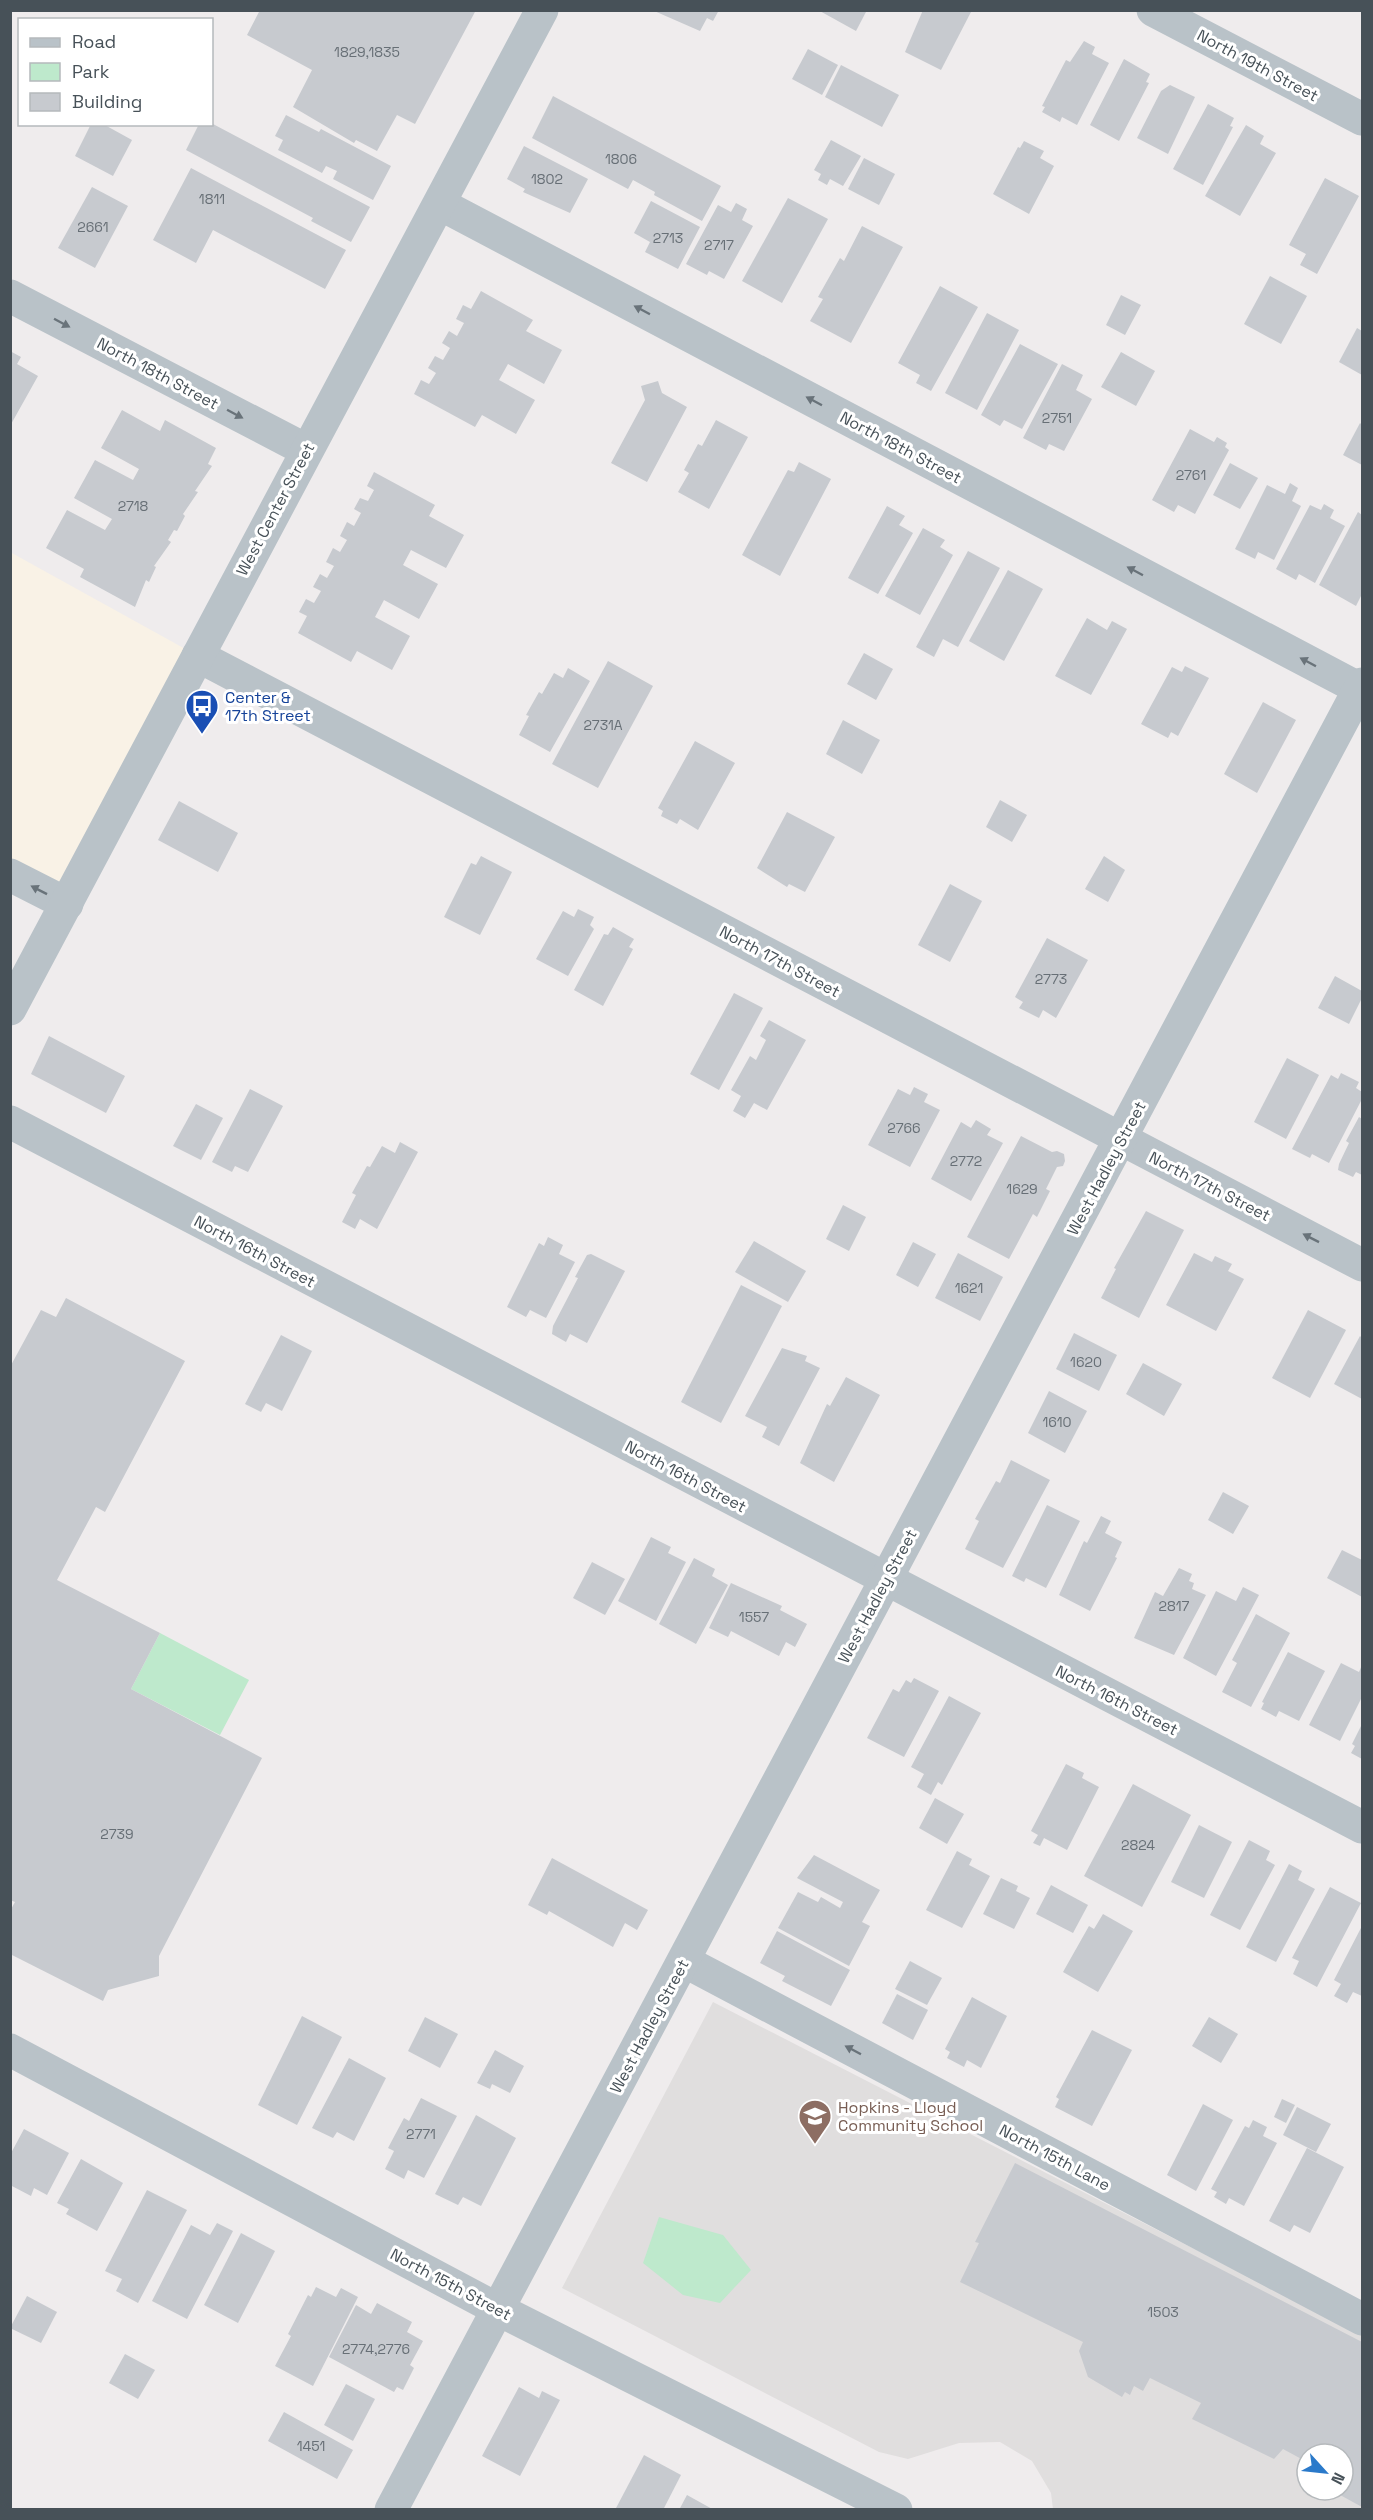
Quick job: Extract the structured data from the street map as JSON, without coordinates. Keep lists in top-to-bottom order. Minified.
{"streets":{"street":["North 19th Street","North 18th Street","West Center Street","North 17th Street","West Hadley Street","North 16th Street","North 15th Lane","North 15th Street"]},"crossings":[["North 18th Street","West Center Street"],["North 18th Street","West Hadley Street"],["West Center Street","North 17th Street"],["North 17th Street","West Hadley Street"],["West Hadley Street","North 16th Street"],["West Hadley Street","North 15th Lane"],["West Hadley Street","North 15th Street"]],"one_way":["North 15th Lane"],"places":{"bus stop":["Center & 17th Street"],"school or university":["Hopkins - Lloyd Community School"]},"house_numbers":["1829,1835","1806","1802","1811","2661","2713","2717","2751","2761","2718","2731A","2773","2766","2772","1629","1621","1620","1610","2817","1557","2739","2824","2771","1503","2774,2776","1451"],"legend":["Road","Park","Building"],"north":"bottom right"}
